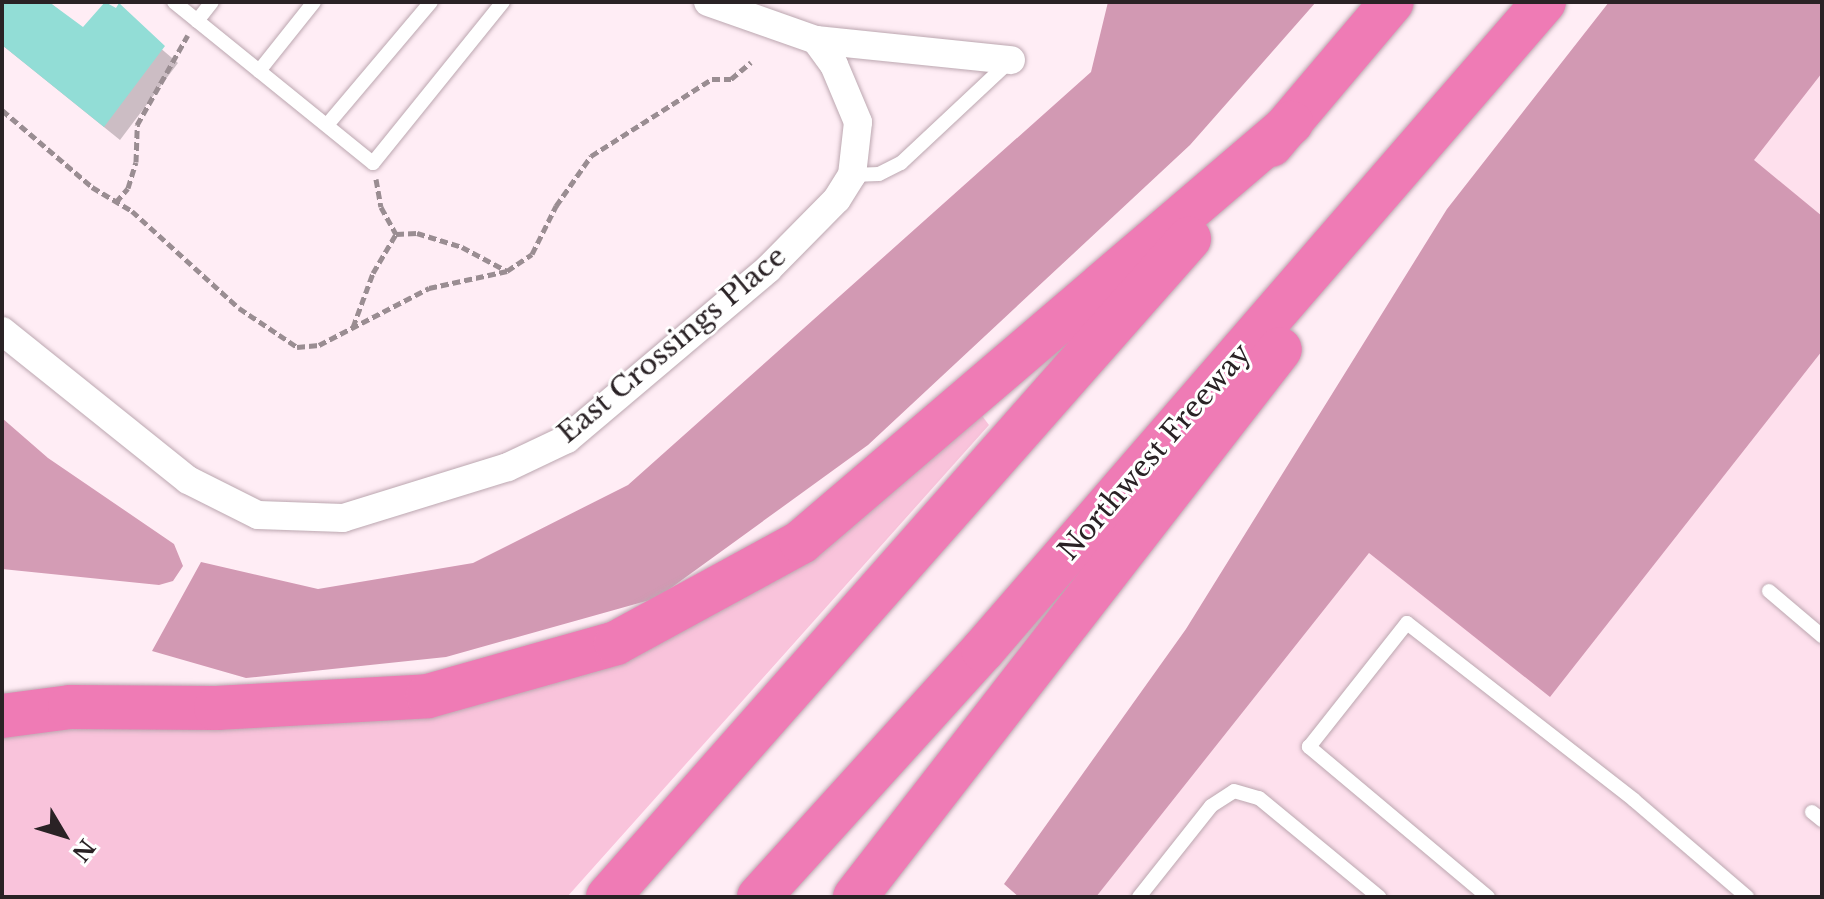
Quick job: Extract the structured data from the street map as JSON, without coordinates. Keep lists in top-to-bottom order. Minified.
{"streets":{"highway":["Northwest Freeway"],"street":["East Crossings Place"]},"north":"bottom right"}
